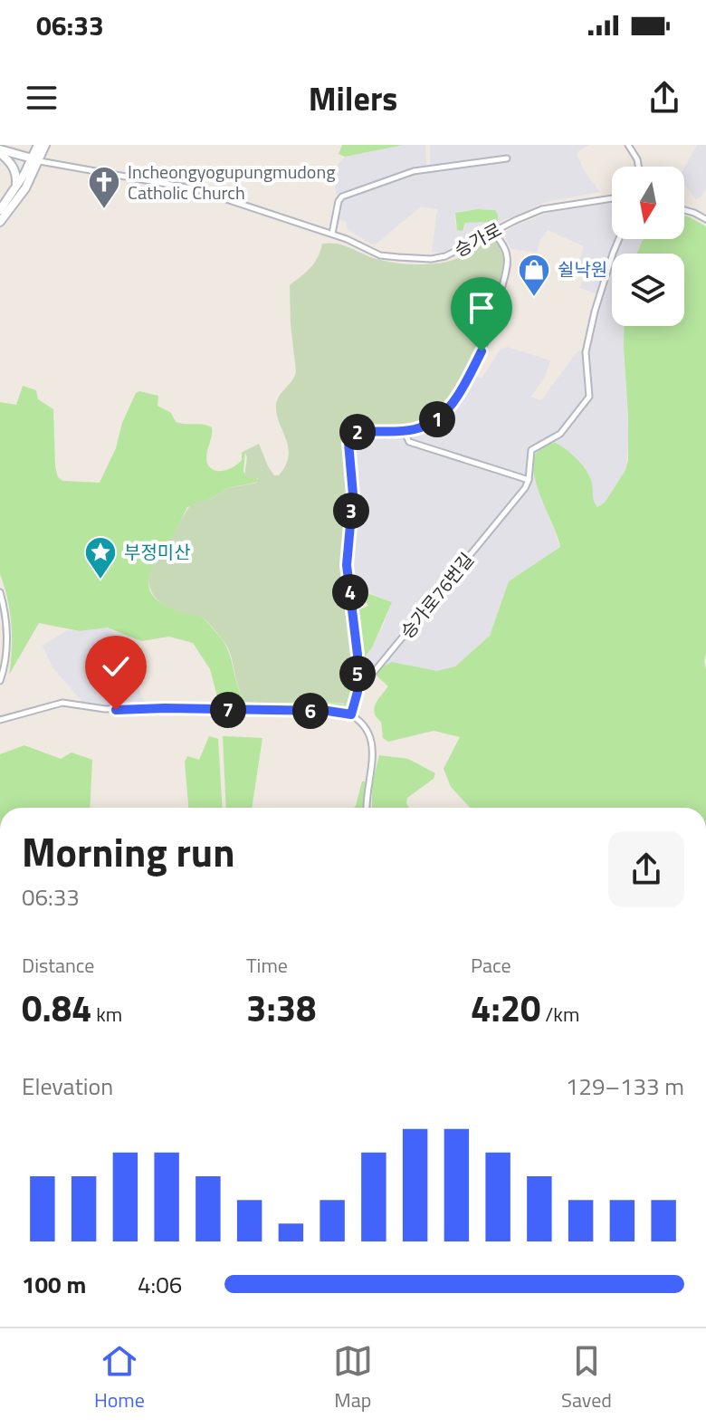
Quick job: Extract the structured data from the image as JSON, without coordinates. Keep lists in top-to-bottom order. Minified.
{"streets":{"street":["승가로","승가로76번길"]},"places":{"church":["Incheongyogupungmudong Catholic Church"],"shop":["쉴낙원"],"place":["부정미산"]},"north":"bottom","page":{"status":"06:33","header":"Milers","pins":["1","2","3","4","5","7","6"],"heading":["Morning run","06:33"],"stats":[["Distance","0.84 km"],["Time","3:38"],["Pace","4:20 /km"]],"chart":["Elevation","129–133 m"],"list":[{"name":"100 m","note":"4:06"}],"tabs":["Home","Map","Saved"]}}
